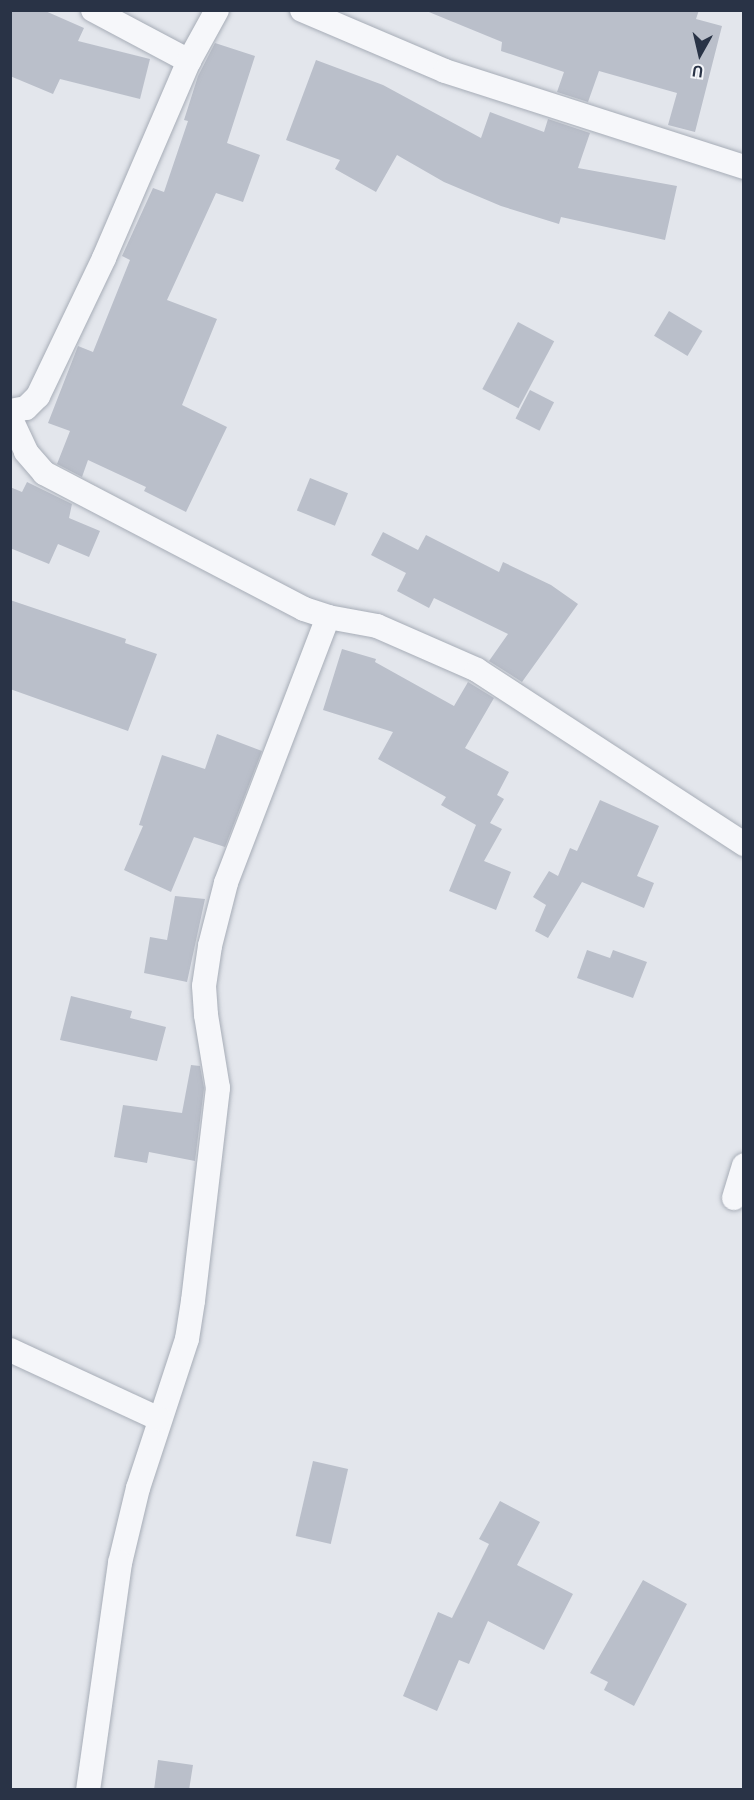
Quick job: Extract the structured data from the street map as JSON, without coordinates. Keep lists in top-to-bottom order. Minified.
{"north":"bottom"}
